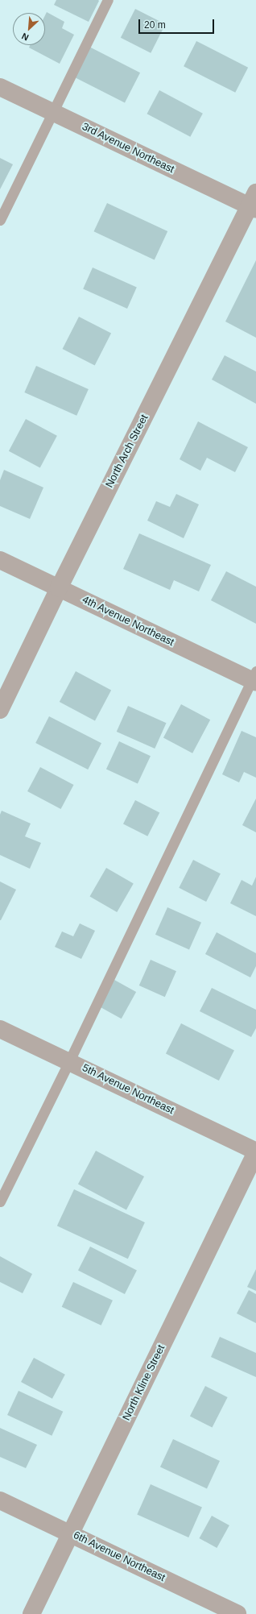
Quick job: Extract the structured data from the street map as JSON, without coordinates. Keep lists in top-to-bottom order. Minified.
{"streets":{"street":["3rd Avenue Northeast","North Arch Street","4th Avenue Northeast","5th Avenue Northeast","North Kline Street","6th Avenue Northeast"]},"crossings":[["3rd Avenue Northeast","North Arch Street"],["North Arch Street","4th Avenue Northeast"],["5th Avenue Northeast","North Kline Street"],["North Kline Street","6th Avenue Northeast"]],"scale_bar":"20 m","north":"bottom left"}
